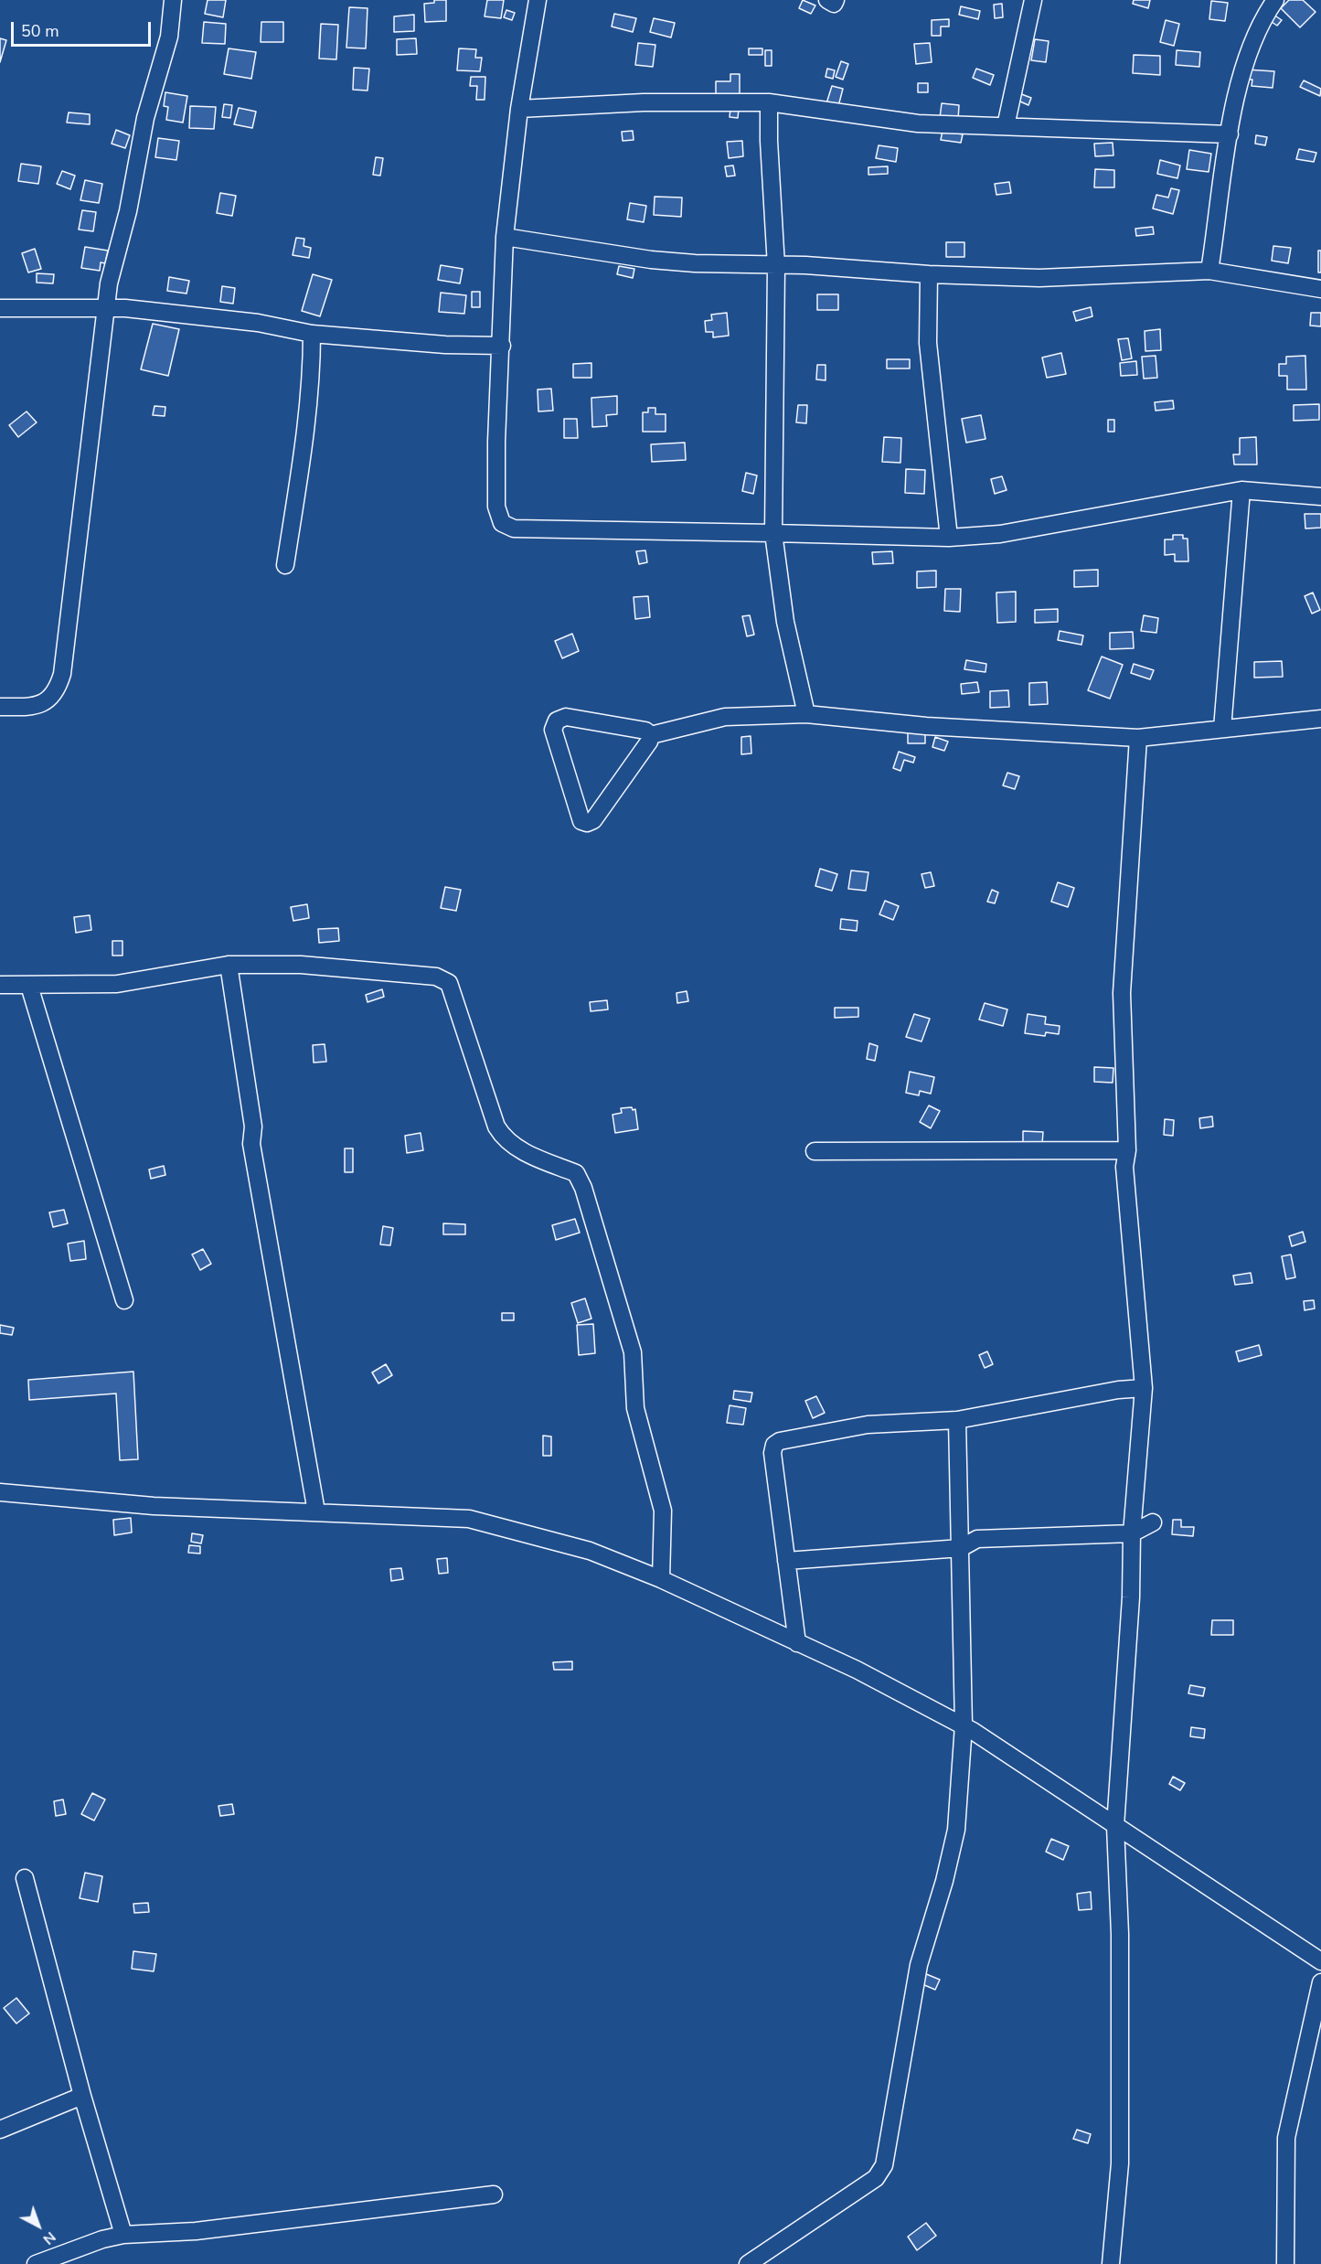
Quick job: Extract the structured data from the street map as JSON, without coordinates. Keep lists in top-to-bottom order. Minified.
{"scale_bar":"50 m","north":"bottom right"}
